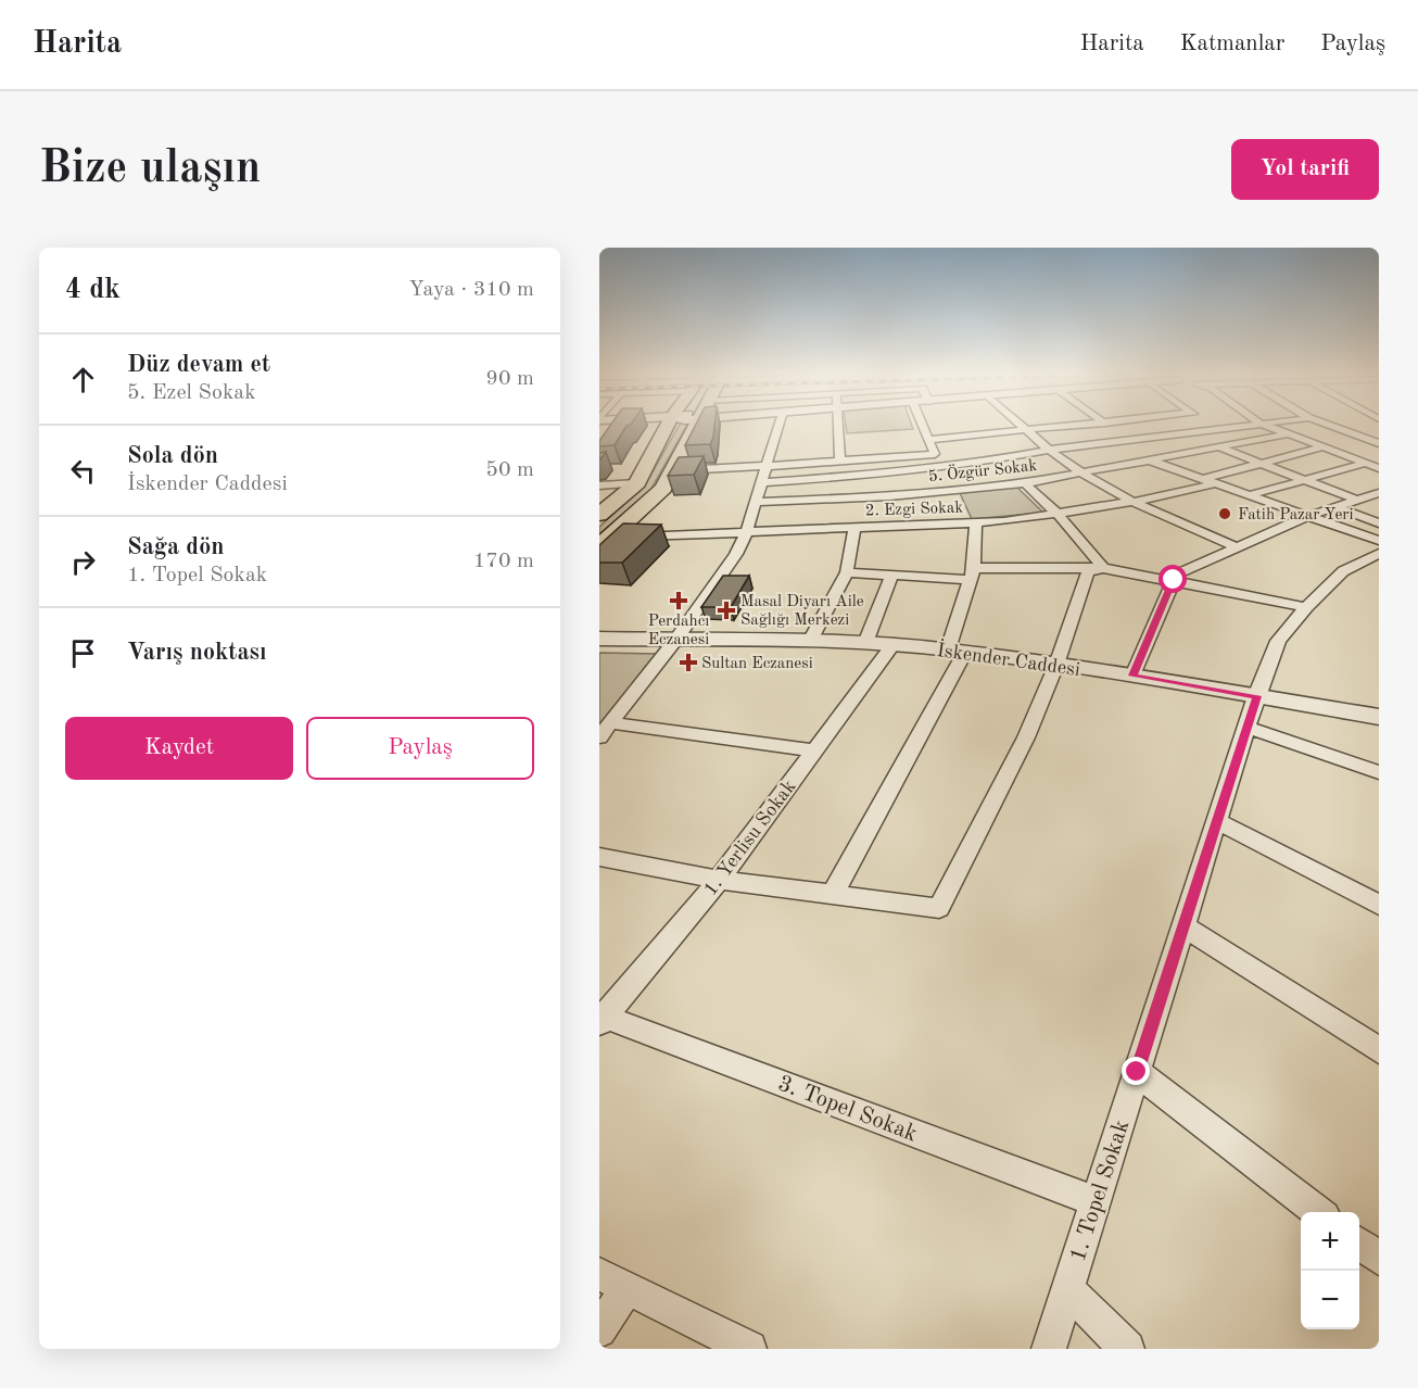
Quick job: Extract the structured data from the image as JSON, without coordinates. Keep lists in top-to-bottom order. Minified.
{"streets":{"street":["5. Özgür Sokak","2. Ezgi Sokak","İskender Caddesi","1. Yerlisu Sokak","3. Topel Sokak","1. Topel Sokak"]},"crossings":[["İskender Caddesi","1. Yerlisu Sokak"],["İskender Caddesi","1. Topel Sokak"],["1. Yerlisu Sokak","3. Topel Sokak"],["3. Topel Sokak","1. Topel Sokak"]],"places":{"other":["Fatih Pazar Yeri"],"health":["Perdahcı Eczanesi","Masal Diyarı Aile Sağlığı Merkezi","Sultan Eczanesi"]},"page":{"header":"Harita","nav":["Harita","Katmanlar","Paylaş"],"buttons":["Yol tarifi",["Kaydet","Paylaş"]],"title":"Bize ulaşın","heading":["4 dk","Yaya · 310 m"],"list":[["Düz devam et","5. Ezel Sokak","90 m"],["Sola dön","İskender Caddesi","50 m"],["Sağa dön","1. Topel Sokak","170 m"],"Varış noktası"],"map_buttons":["+","−"]}}
